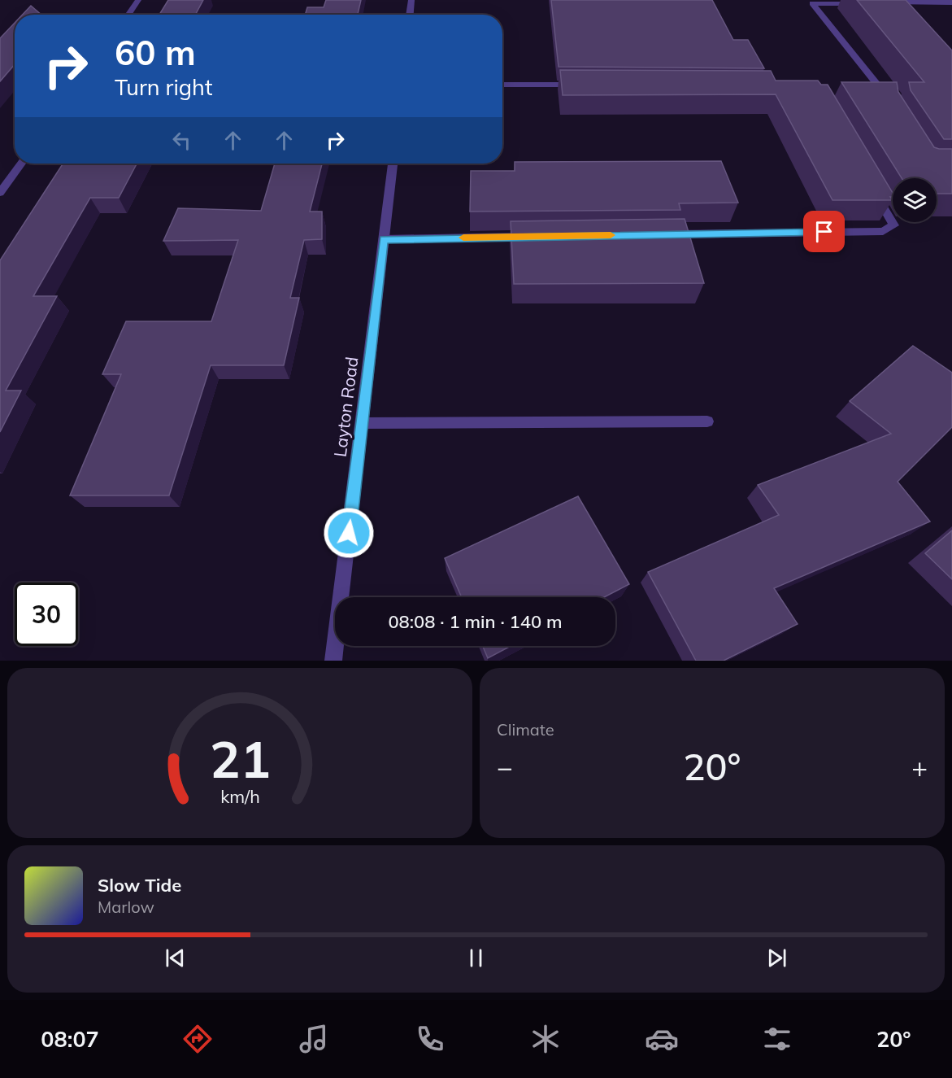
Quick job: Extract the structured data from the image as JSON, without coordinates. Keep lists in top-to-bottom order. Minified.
{"streets":{"street":["Layton Road"]},"page":{"turn":["60 m","Turn right"],"limit":"30","trip":"08:08 · 1 min · 140 m","tile":"Climate","heat":["−","20°","+"],"song":["Slow Tide","Marlow"],"tabs":["08:07","20°"],"gauge":["21","km/h"]}}
